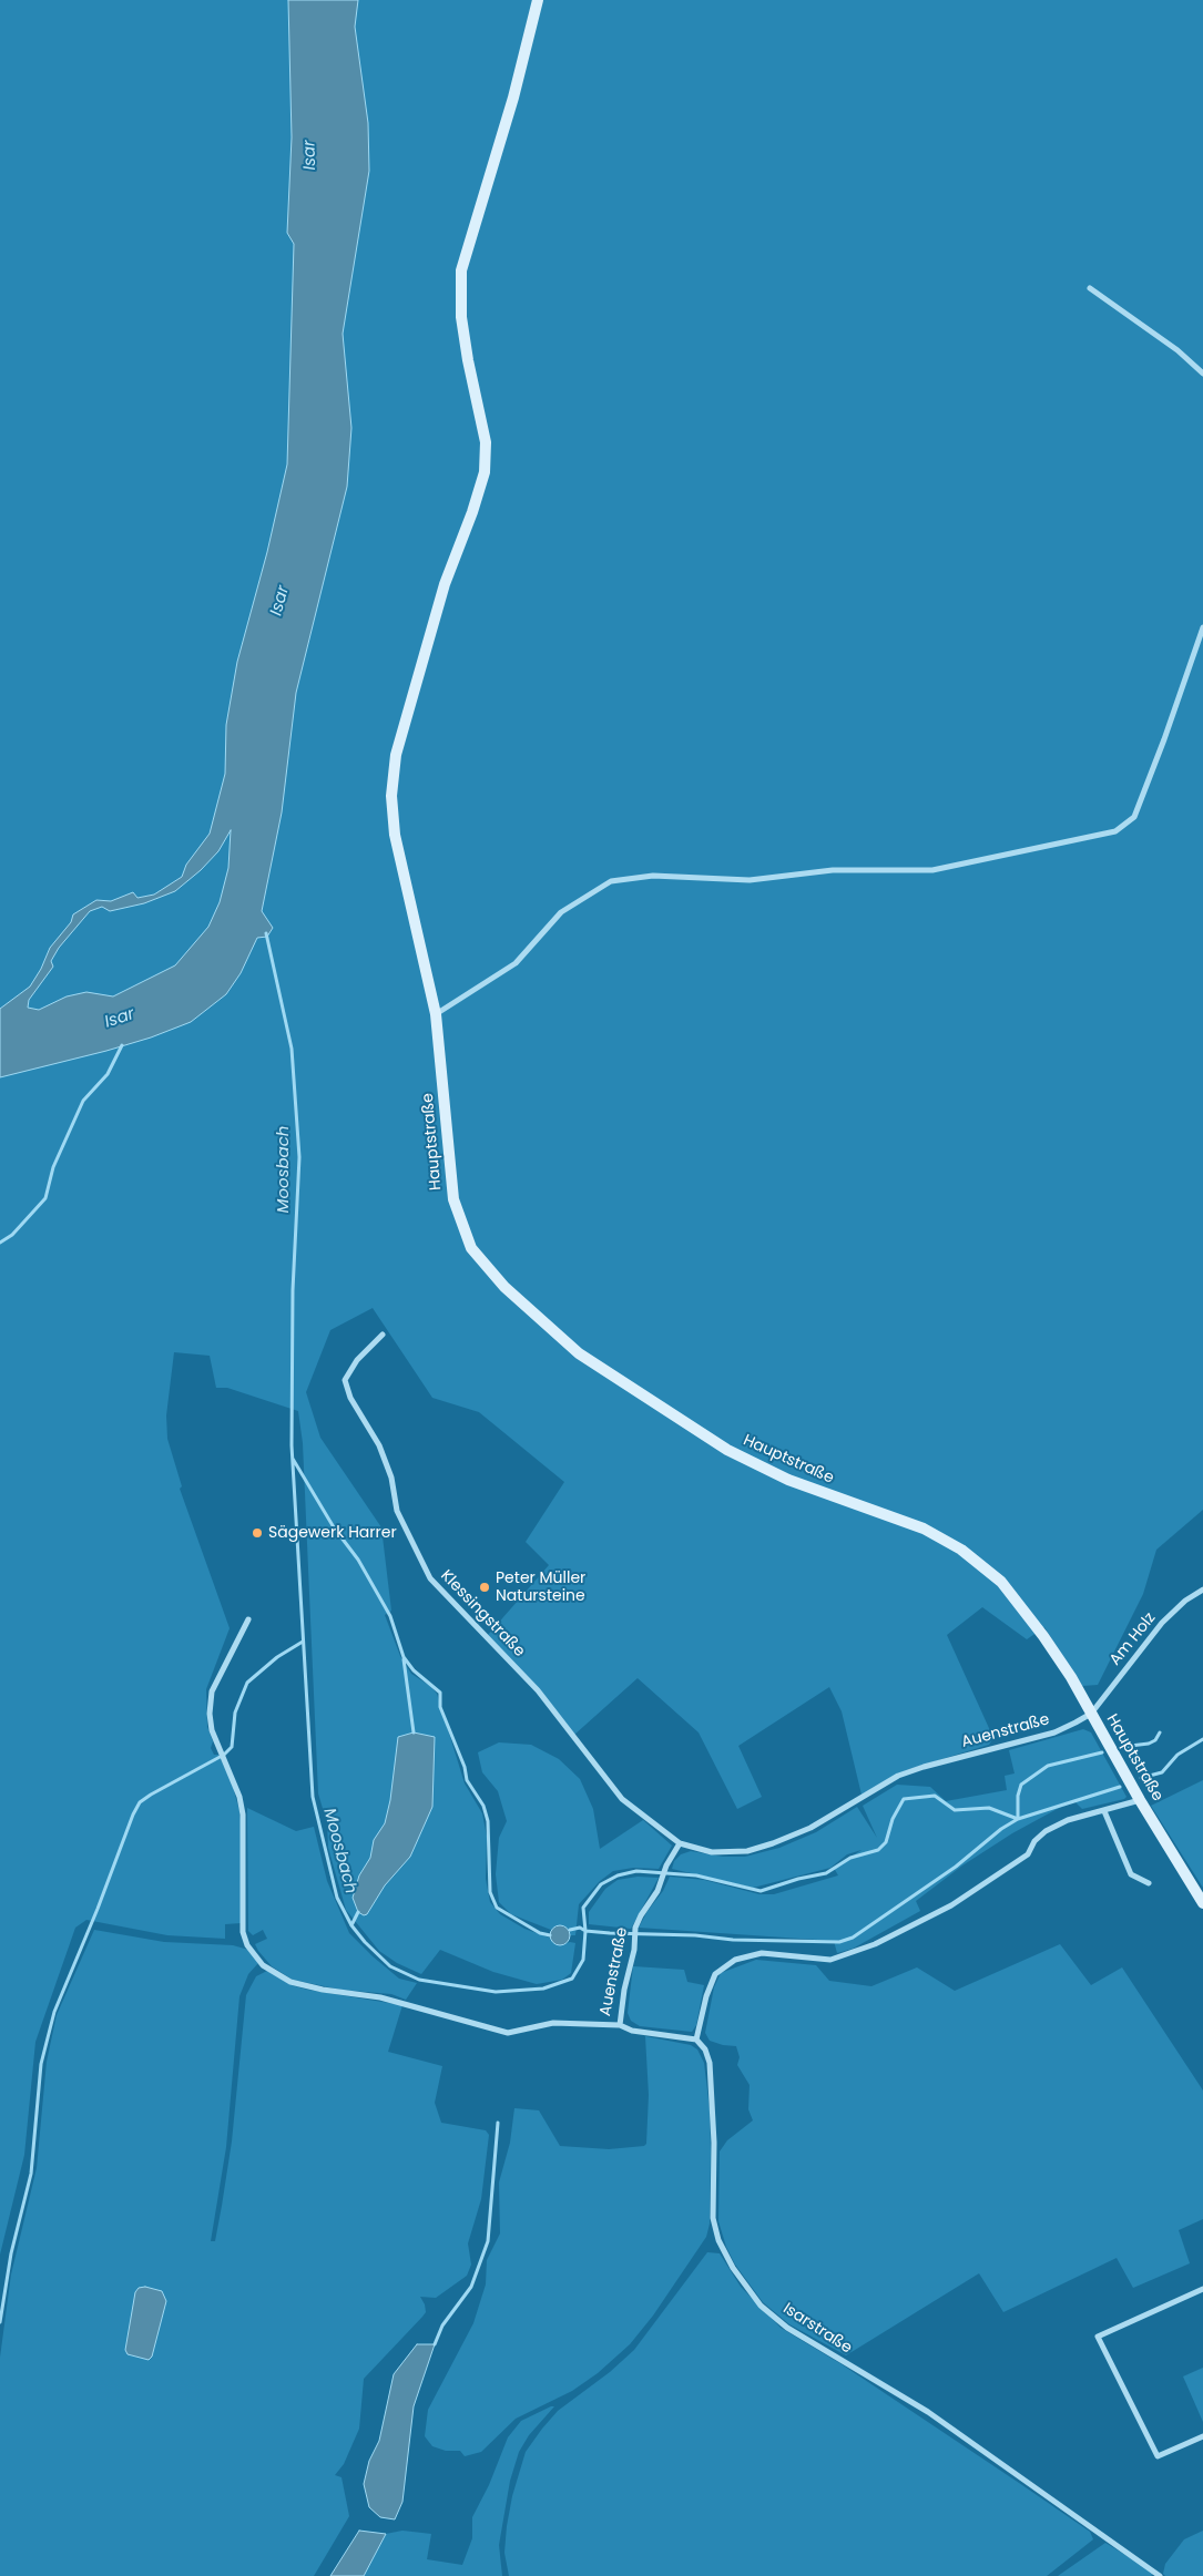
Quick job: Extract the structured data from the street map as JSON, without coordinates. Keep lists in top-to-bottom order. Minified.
{"streets":{"main road":["Hauptstraße"],"street":["Klessingstraße","Am Holz","Auenstraße","Isarstraße"]},"crossings":[["Hauptstraße","Am Holz"],["Hauptstraße","Auenstraße"],["Klessingstraße","Auenstraße"],["Am Holz","Auenstraße"]],"water":["Isar","Moosbach"],"places":["Sägewerk Harrer","Peter Müller Natursteine"]}
